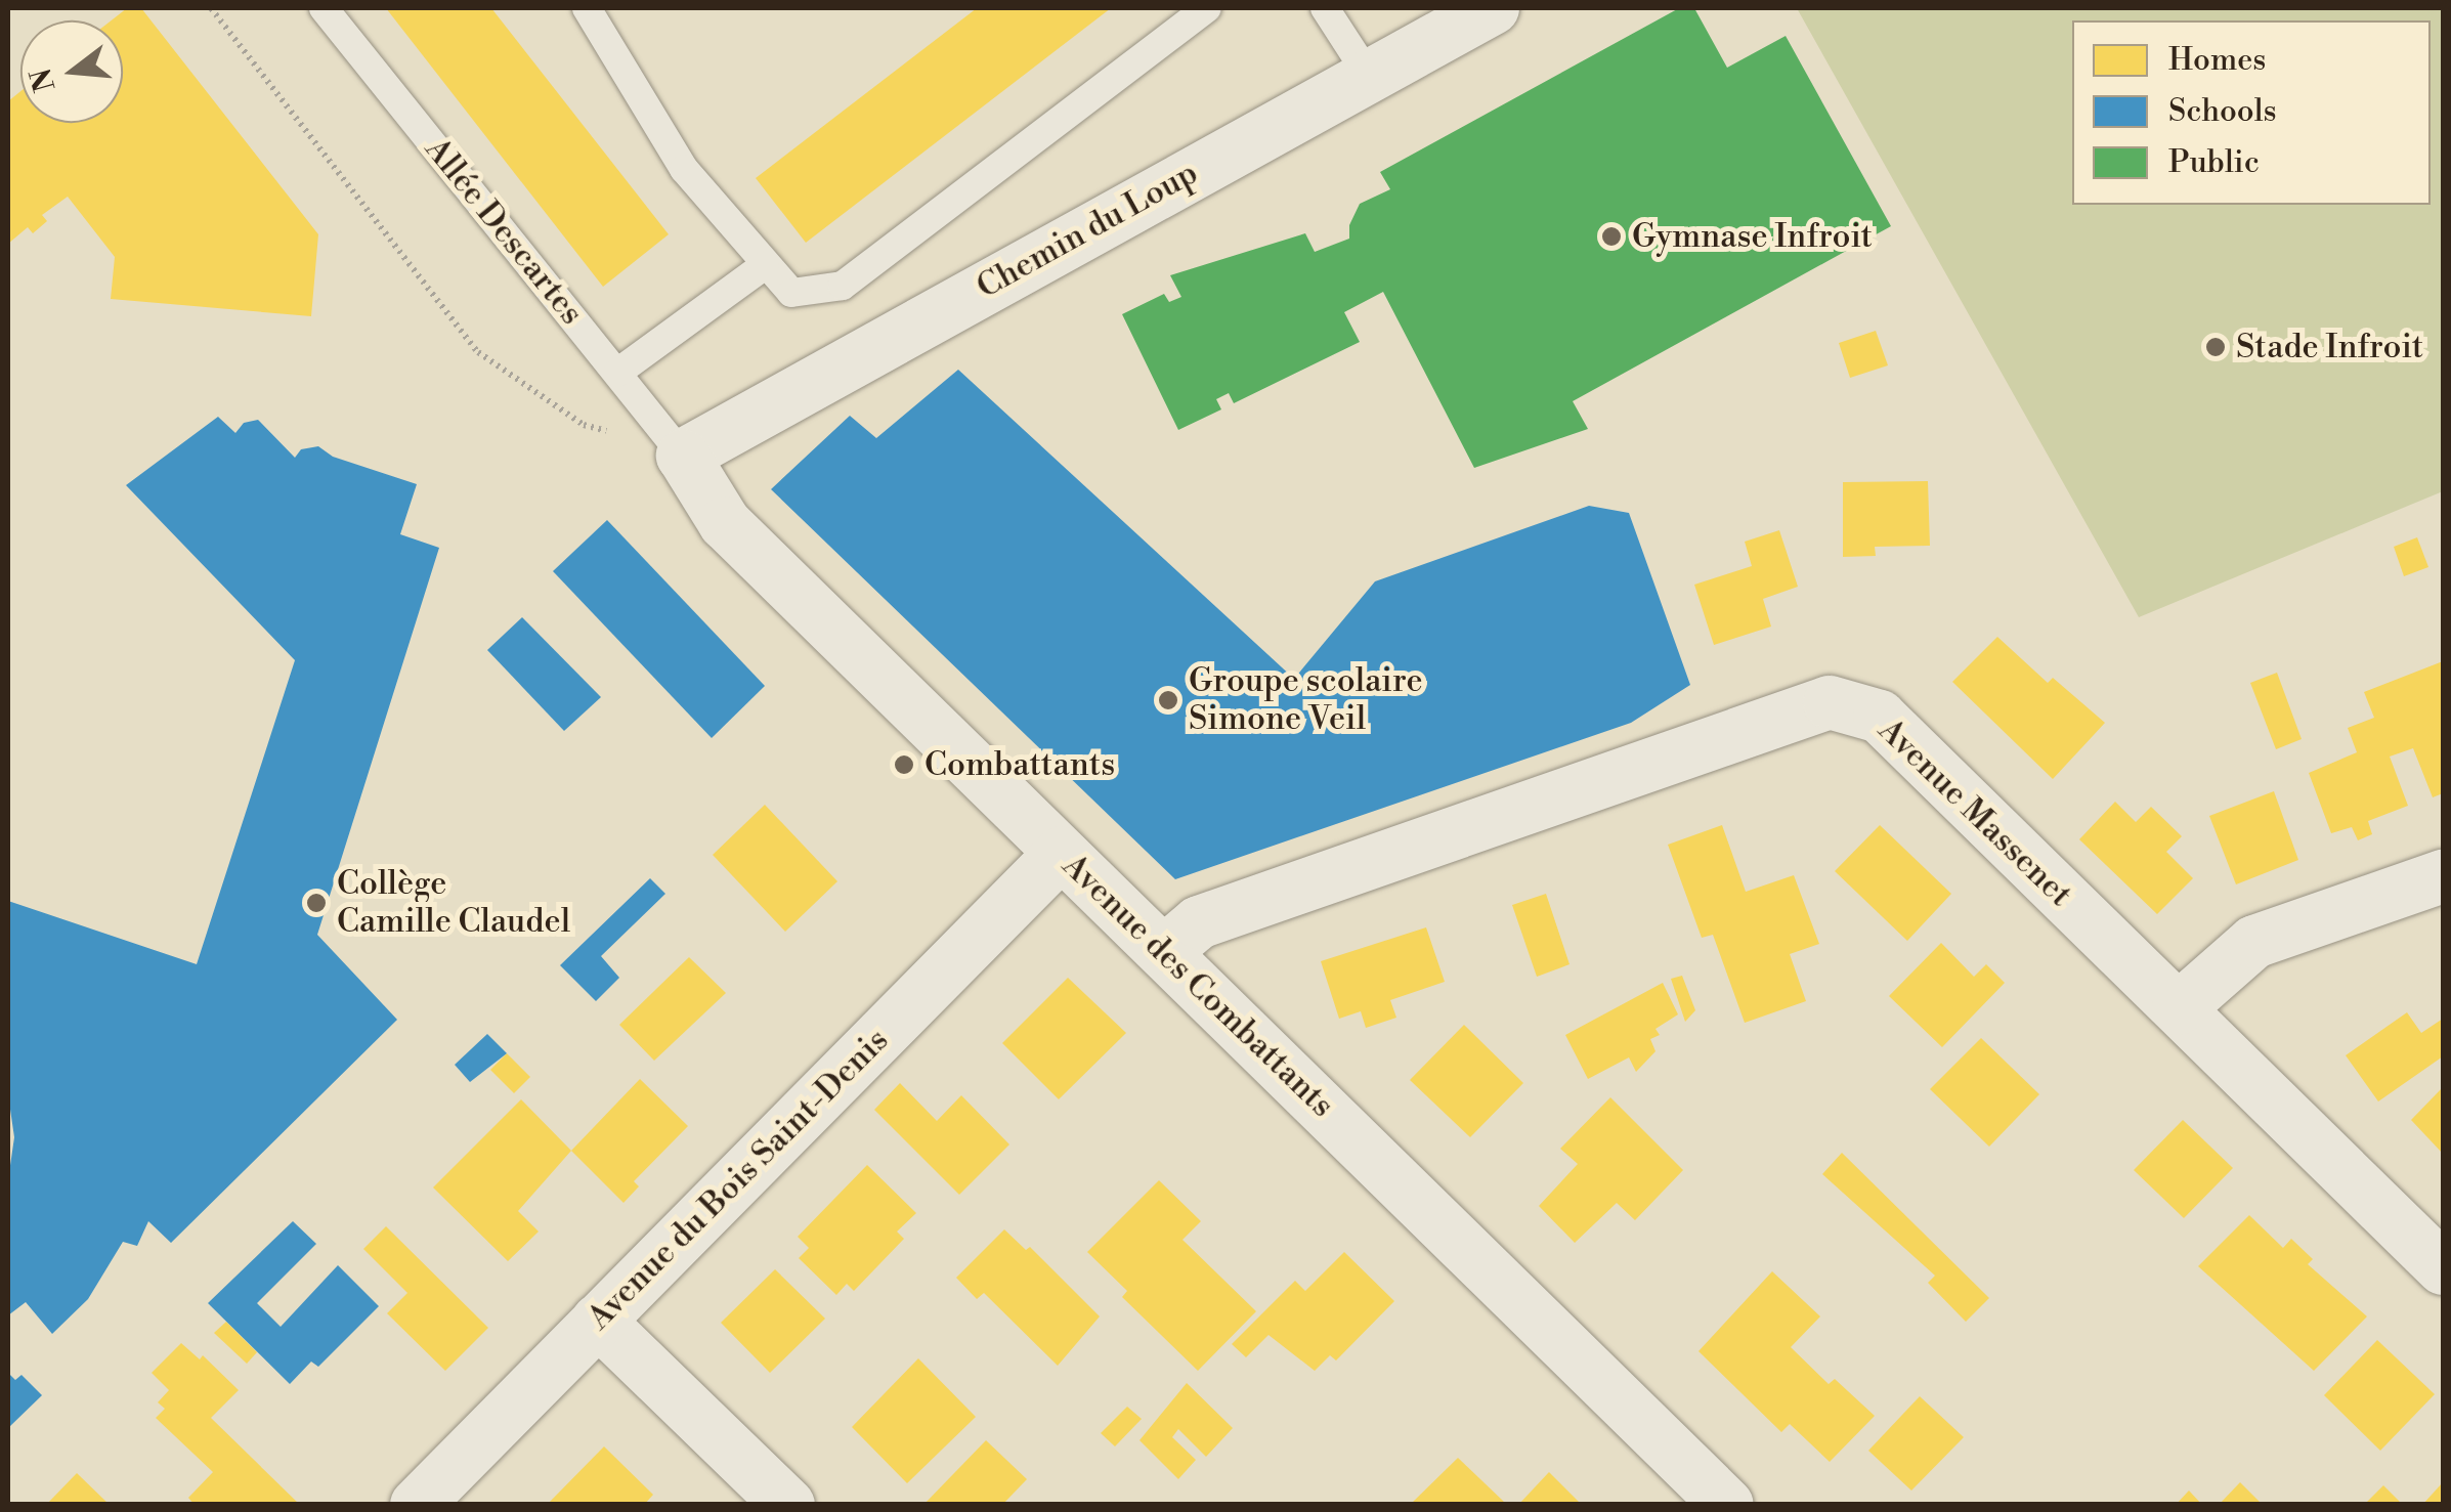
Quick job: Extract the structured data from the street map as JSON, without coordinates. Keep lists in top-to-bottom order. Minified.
{"streets":{"street":["Chemin du Loup","Avenue Massenet","Avenue des Combattants","Avenue du Bois Saint-Denis"],"lane":["Allée Descartes"]},"crossings":[["Chemin du Loup","Allée Descartes"],["Chemin du Loup","Avenue des Combattants"],["Allée Descartes","Avenue des Combattants"],["Avenue Massenet","Avenue des Combattants"],["Avenue des Combattants","Avenue du Bois Saint-Denis"]],"places":["Gymnase Infroit","Stade Infroit","Groupe scolaire Simone Veil","Combattants","Collège Camille Claudel"],"legend":["Homes","Schools","Public"],"north":"left"}
